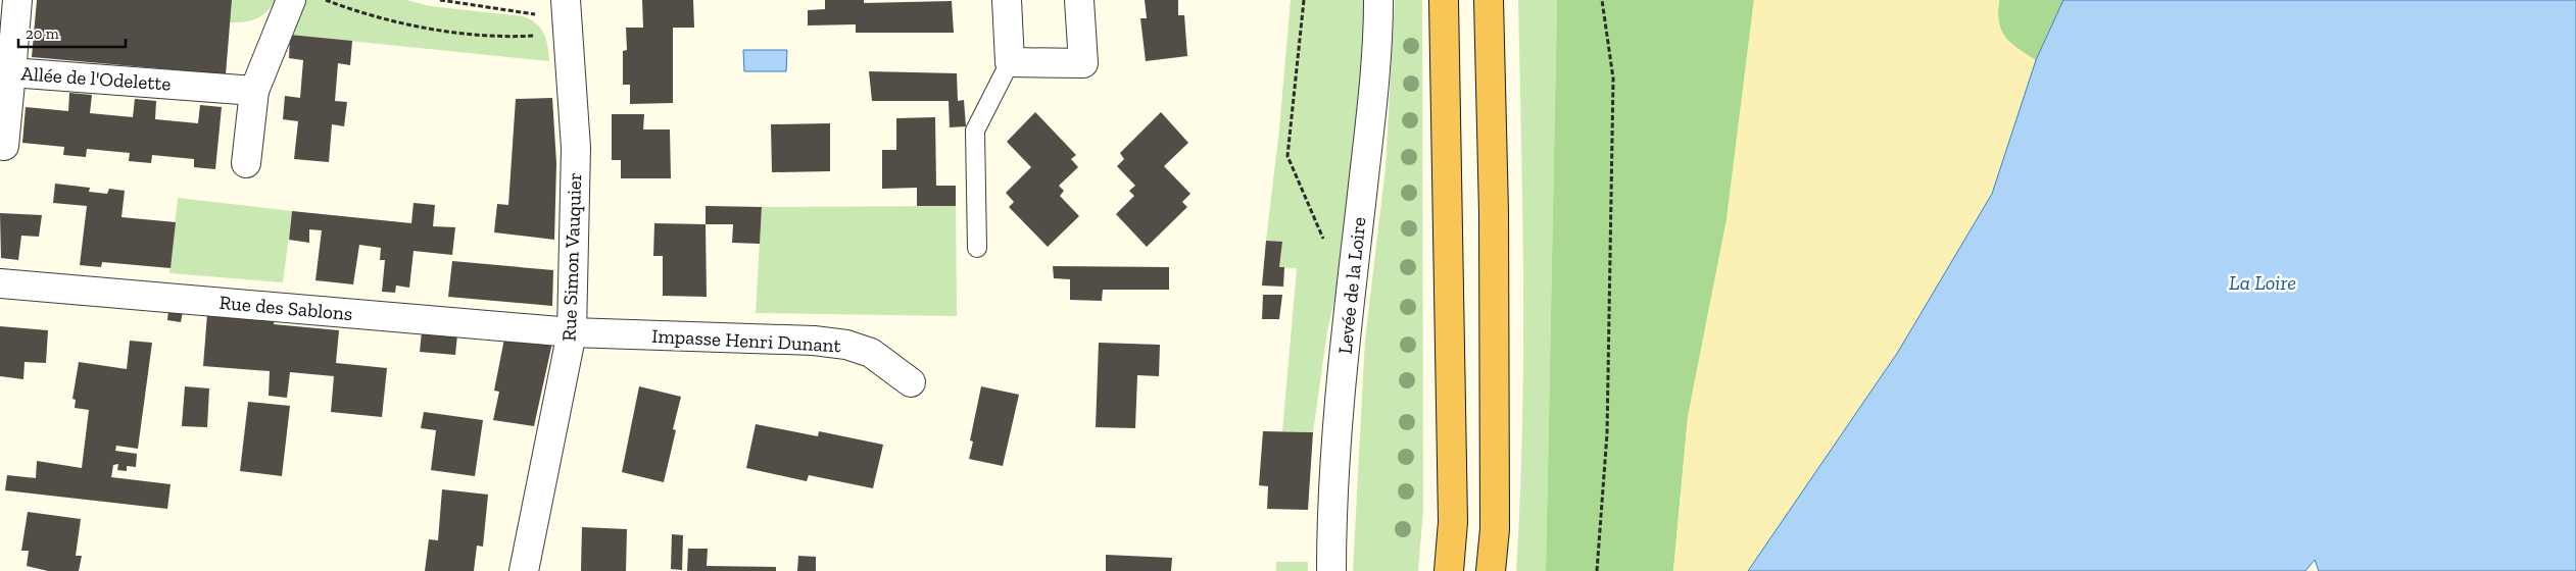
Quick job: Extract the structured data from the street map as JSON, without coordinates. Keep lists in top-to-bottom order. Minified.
{"streets":{"street":["Allée de l'Odelette","Rue Simon Vauquier","Levée de la Loire","Rue des Sablons","Impasse Henri Dunant"]},"crossings":[["Rue Simon Vauquier","Rue des Sablons"],["Rue Simon Vauquier","Impasse Henri Dunant"],["Rue des Sablons","Impasse Henri Dunant"]],"water":["La Loire"],"scale_bar":"20 m"}
